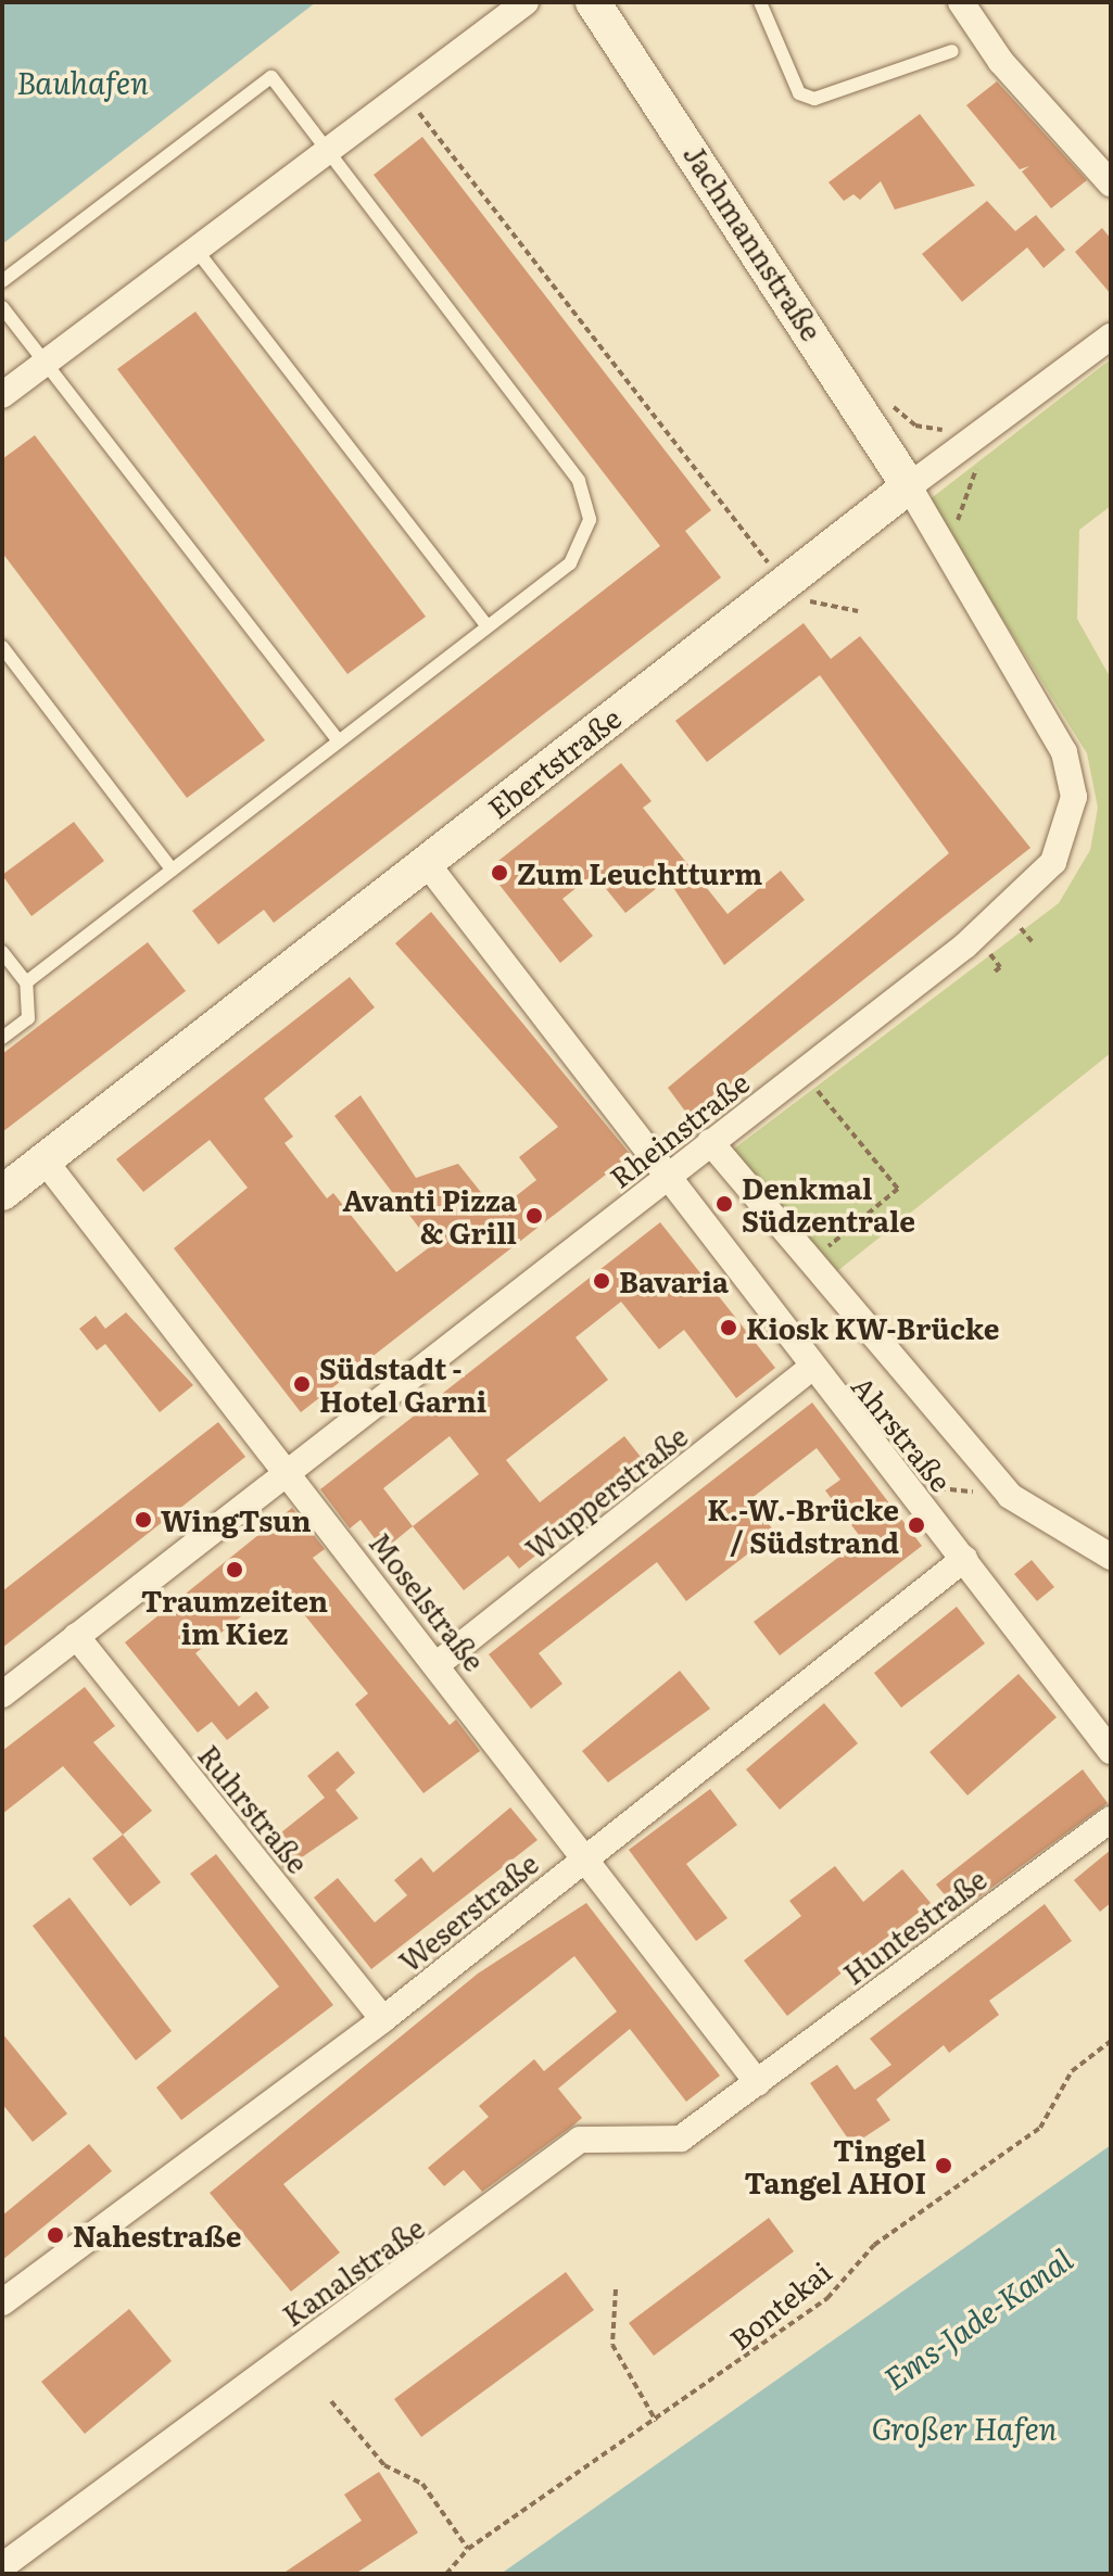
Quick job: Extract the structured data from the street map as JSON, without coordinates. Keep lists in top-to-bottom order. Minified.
{"streets":{"street":["Jachmannstraße","Ebertstraße","Rheinstraße","Ahrstraße","Wupperstraße","Moselstraße","Ruhrstraße","Weserstraße","Huntestraße","Kanalstraße"],"path":["Bontekai"]},"crossings":[["Jachmannstraße","Ebertstraße"],["Jachmannstraße","Rheinstraße"],["Ebertstraße","Rheinstraße"],["Ebertstraße","Ahrstraße"],["Ebertstraße","Moselstraße"],["Rheinstraße","Ahrstraße"],["Rheinstraße","Moselstraße"],["Rheinstraße","Ruhrstraße"],["Ahrstraße","Wupperstraße"],["Ahrstraße","Weserstraße"],["Wupperstraße","Moselstraße"],["Moselstraße","Weserstraße"],["Moselstraße","Huntestraße"],["Moselstraße","Kanalstraße"],["Ruhrstraße","Weserstraße"],["Huntestraße","Kanalstraße"]],"water":["Bauhafen","Ems-Jade-Kanal","Großer Hafen"],"places":["Zum Leuchtturm","Denkmal Südzentrale","Avanti Pizza & Grill","Bavaria","Kiosk KW-Brücke","Südstadt - Hotel Garni","WingTsun","K.-W.-Brücke / Südstrand","Traumzeiten im Kiez","Tingel Tangel AHOI","Nahestraße"]}
